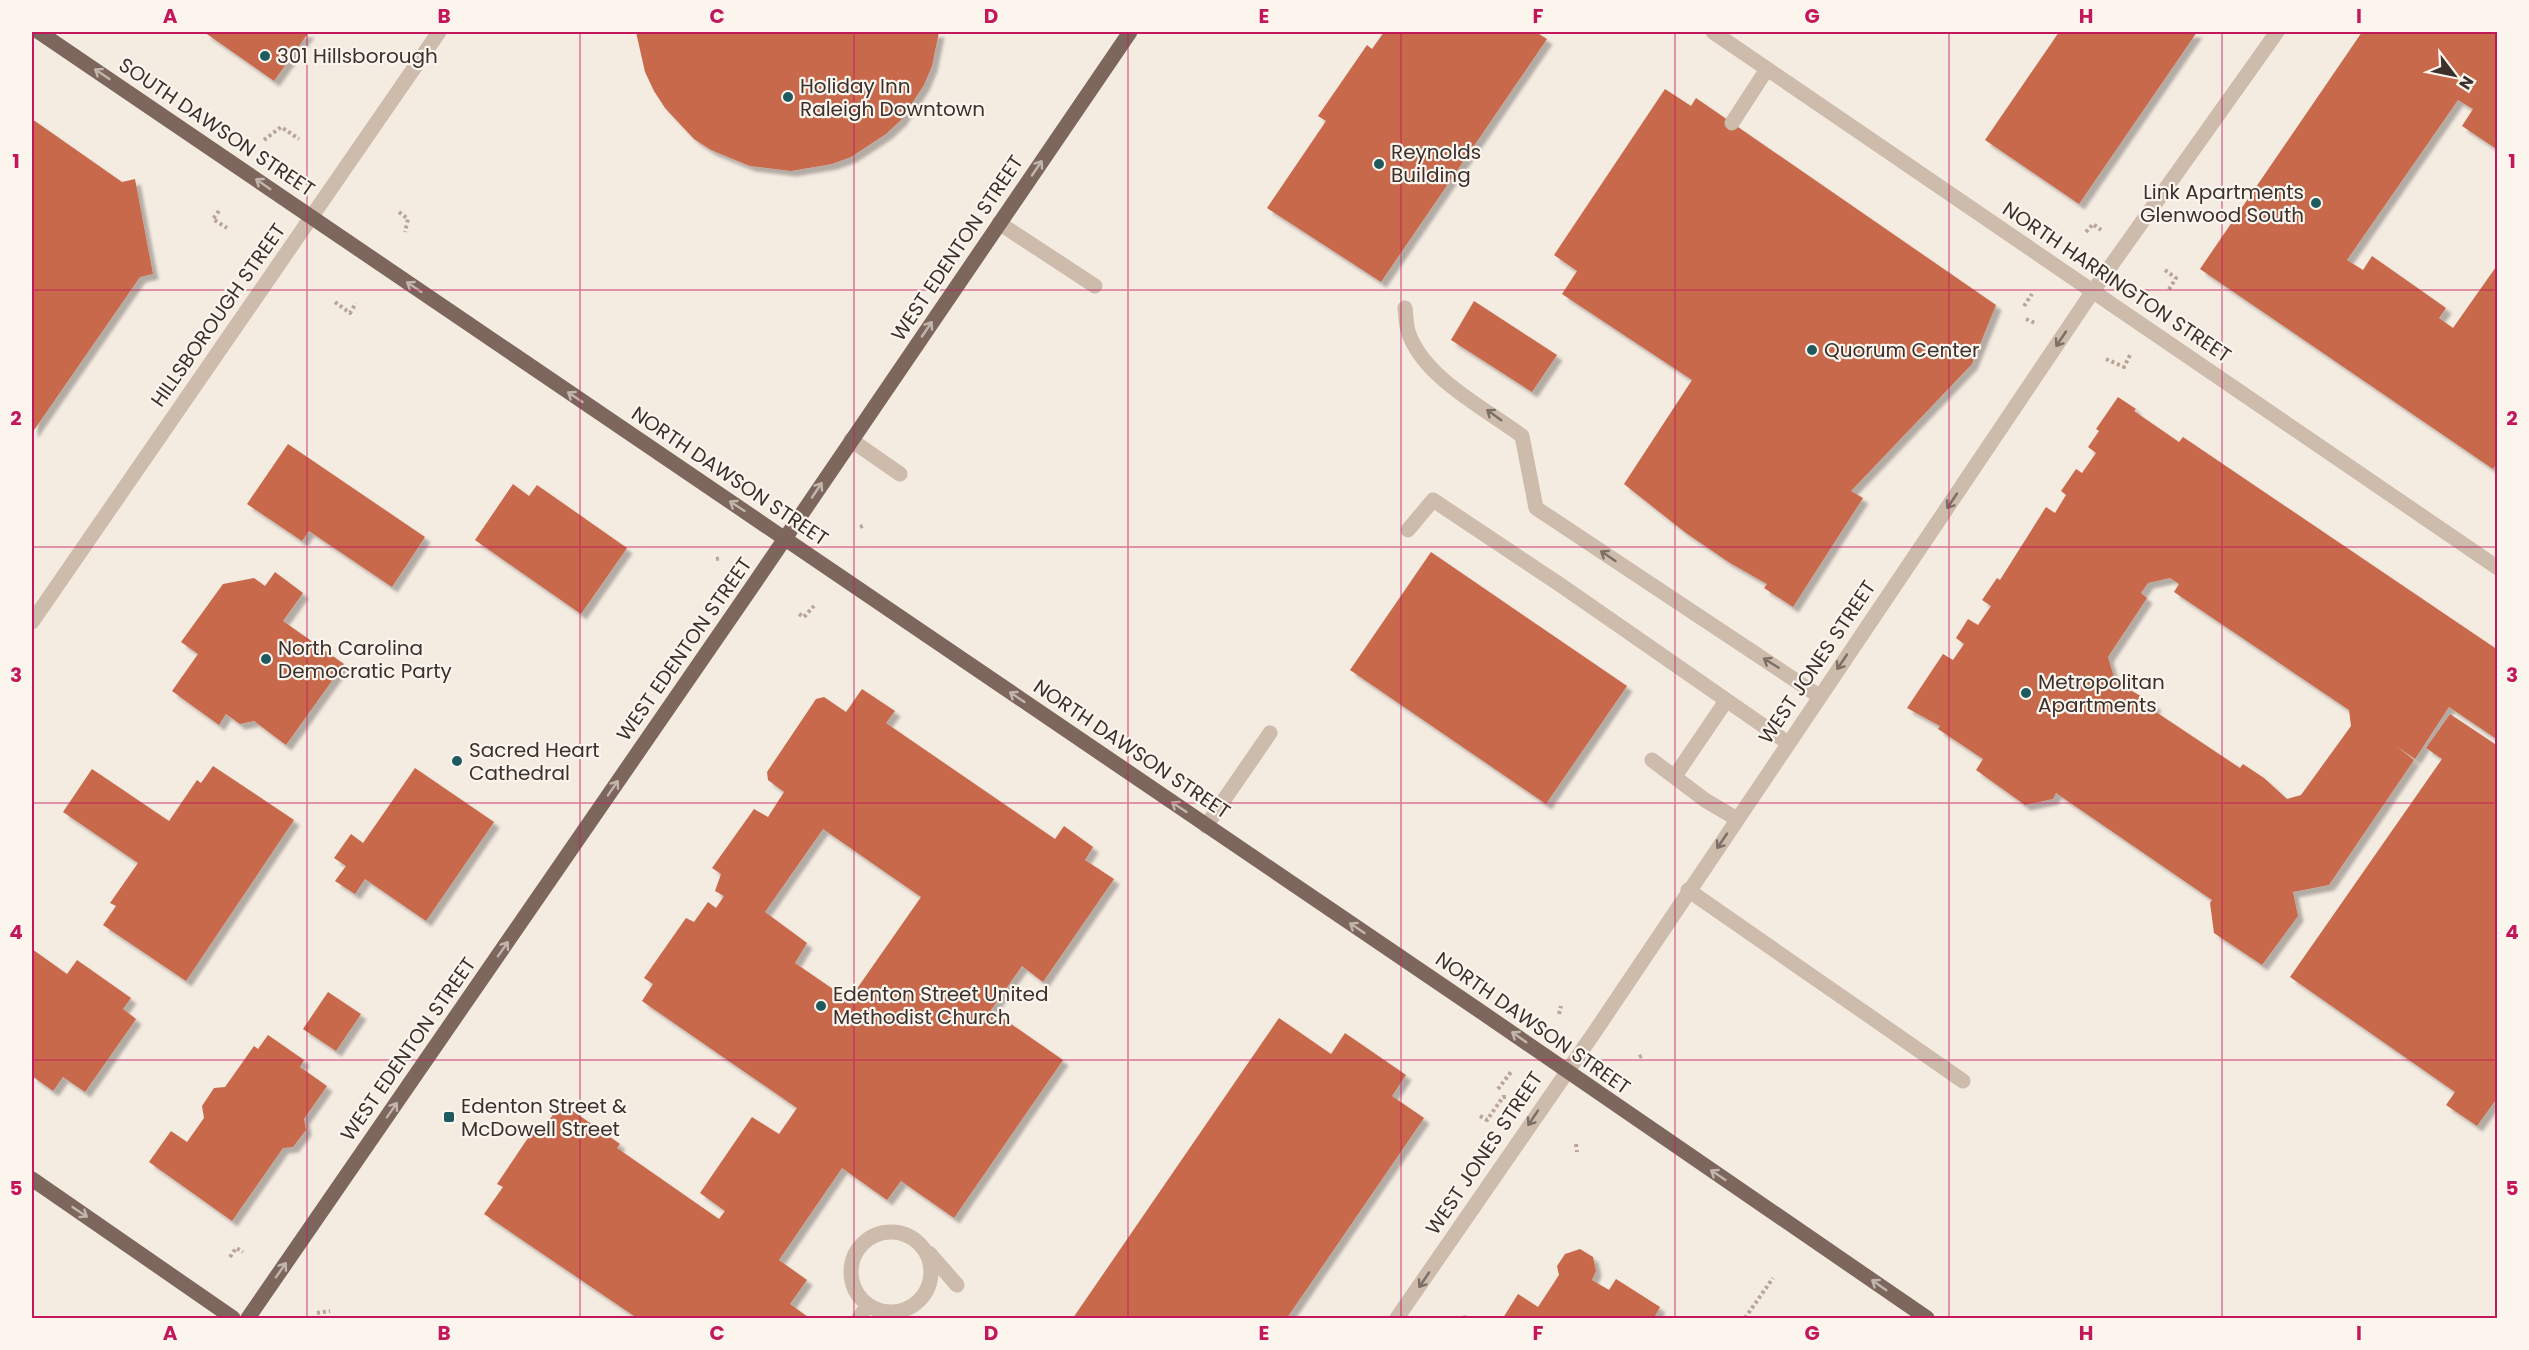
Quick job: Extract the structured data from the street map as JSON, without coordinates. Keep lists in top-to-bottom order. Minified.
{"streets":{"main road":["SOUTH DAWSON STREET","WEST EDENTON STREET","NORTH DAWSON STREET"],"street":["NORTH HARRINGTON STREET","HILLSBOROUGH STREET","WEST JONES STREET"]},"crossings":[["SOUTH DAWSON STREET","HILLSBOROUGH STREET"],["SOUTH DAWSON STREET","NORTH DAWSON STREET"],["WEST EDENTON STREET","NORTH DAWSON STREET"],["NORTH HARRINGTON STREET","WEST JONES STREET"],["HILLSBOROUGH STREET","NORTH DAWSON STREET"],["NORTH DAWSON STREET","WEST JONES STREET"]],"one_way":["SOUTH DAWSON STREET","WEST EDENTON STREET","NORTH DAWSON STREET","WEST JONES STREET"],"places":{"other":["301 Hillsborough","Holiday Inn Raleigh Downtown","Reynolds Building","Link Apartments Glenwood South","Quorum Center","North Carolina Democratic Party","Metropolitan Apartments","Sacred Heart Cathedral","Edenton Street United Methodist Church"],"transit":["Edenton Street & McDowell Street"]},"north":"bottom right","grid":{"columns":["A","B","C","D","E","F","G","H","I"],"rows":["1","2","3","4","5"]}}
